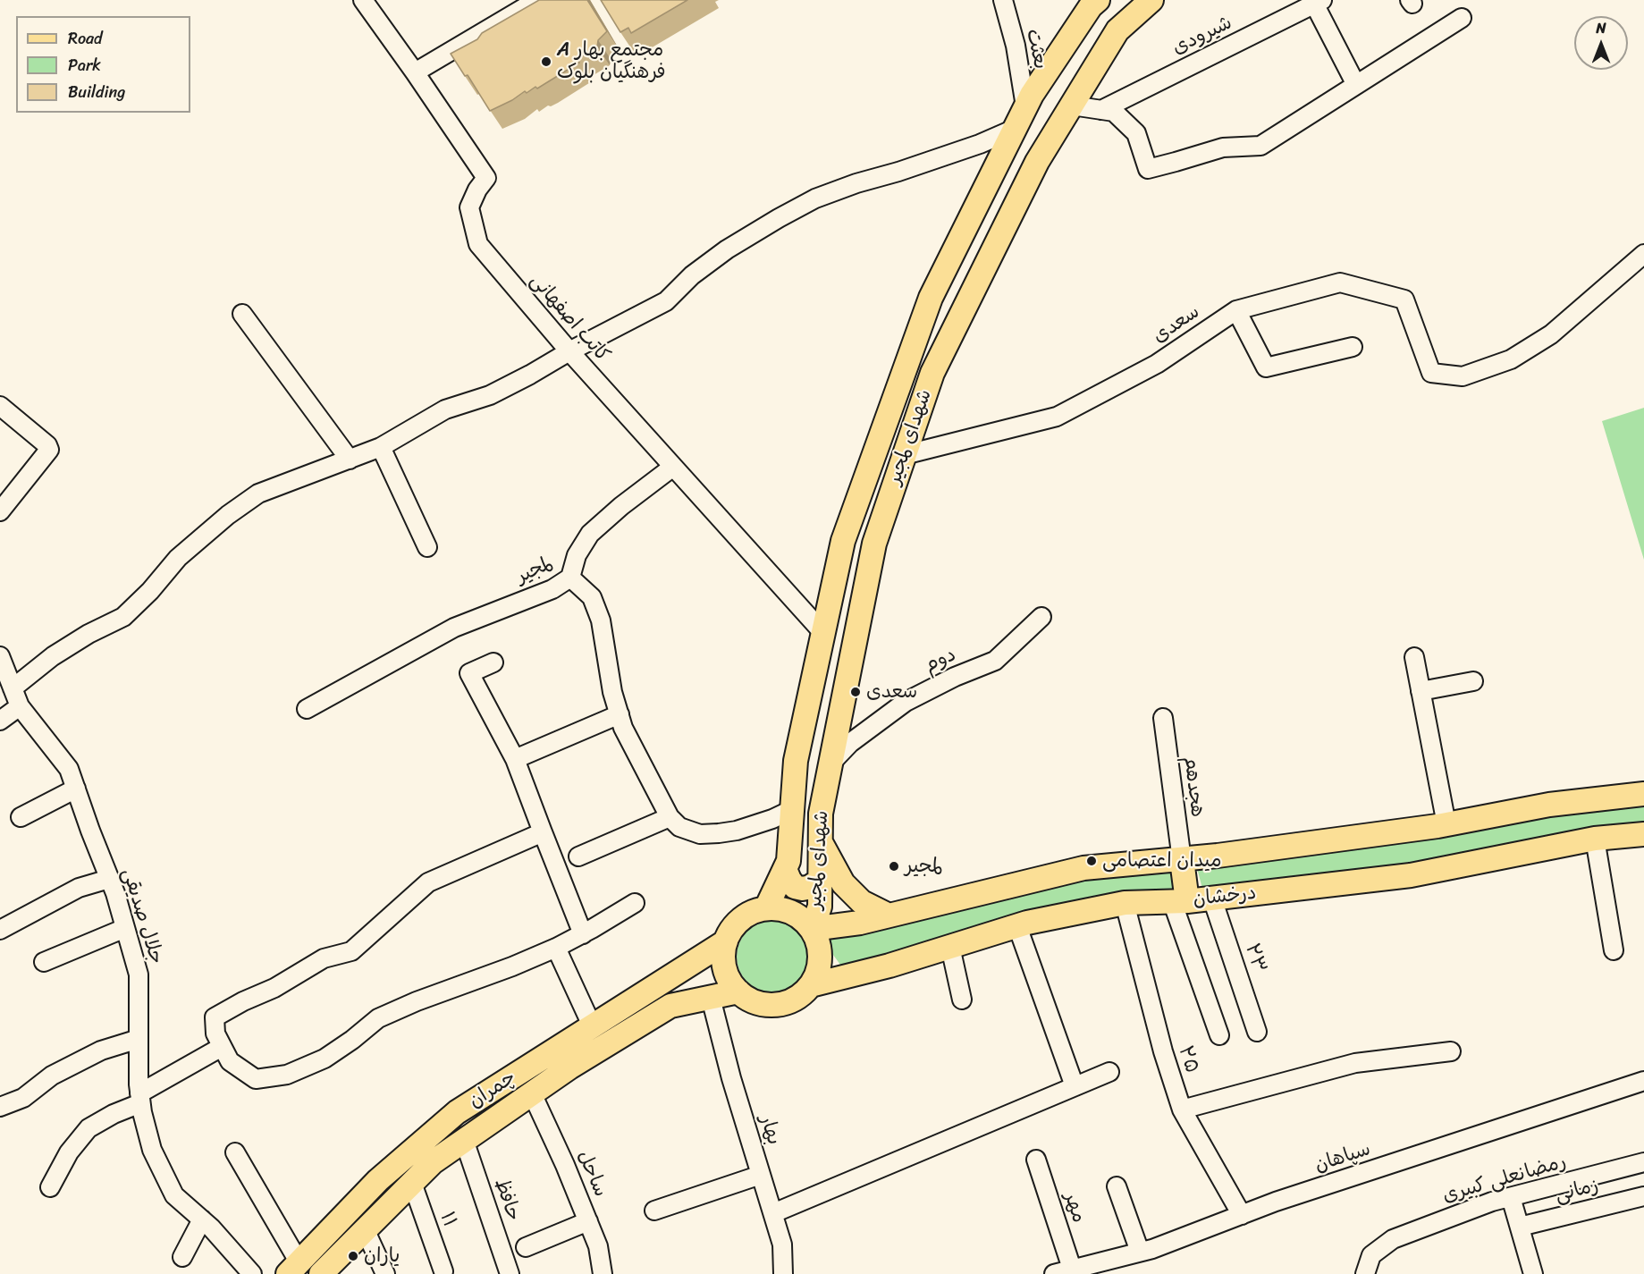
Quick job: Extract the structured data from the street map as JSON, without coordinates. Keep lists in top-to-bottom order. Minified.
{"streets":{"main road":["شهدای لمجیر","درخشان","چمران"],"street":["شیرودی","بعثت","کاتب اصفهانی","سعدی","لمجیر","دوم","هجدهم","جلال صدیقی","۲۳","۲۵","بهار","سپاهان","ساحل","رمضانعلی کبیری","زمانی","حافظ","مهر","۱۱"]},"crossings":[["بعثت","شهدای لمجیر"],["کاتب اصفهانی","شهدای لمجیر"],["سعدی","شهدای لمجیر"],["شهدای لمجیر","لمجیر"],["شهدای لمجیر","دوم"],["شهدای لمجیر","درخشان"],["شهدای لمجیر","چمران"],["هجدهم","درخشان"],["درخشان","۲۳"],["درخشان","۲۵"],["درخشان","چمران"],["۲۵","سپاهان"],["چمران","بهار"],["چمران","ساحل"],["چمران","حافظ"],["چمران","۱۱"],["سپاهان","مهر"]],"places":["A مجتمع بهار فرهنگیان بلوک","سعدی","میدان اعتصامی","لمجیر","یاران"],"legend":["Road","Park","Building"],"north":"top"}
